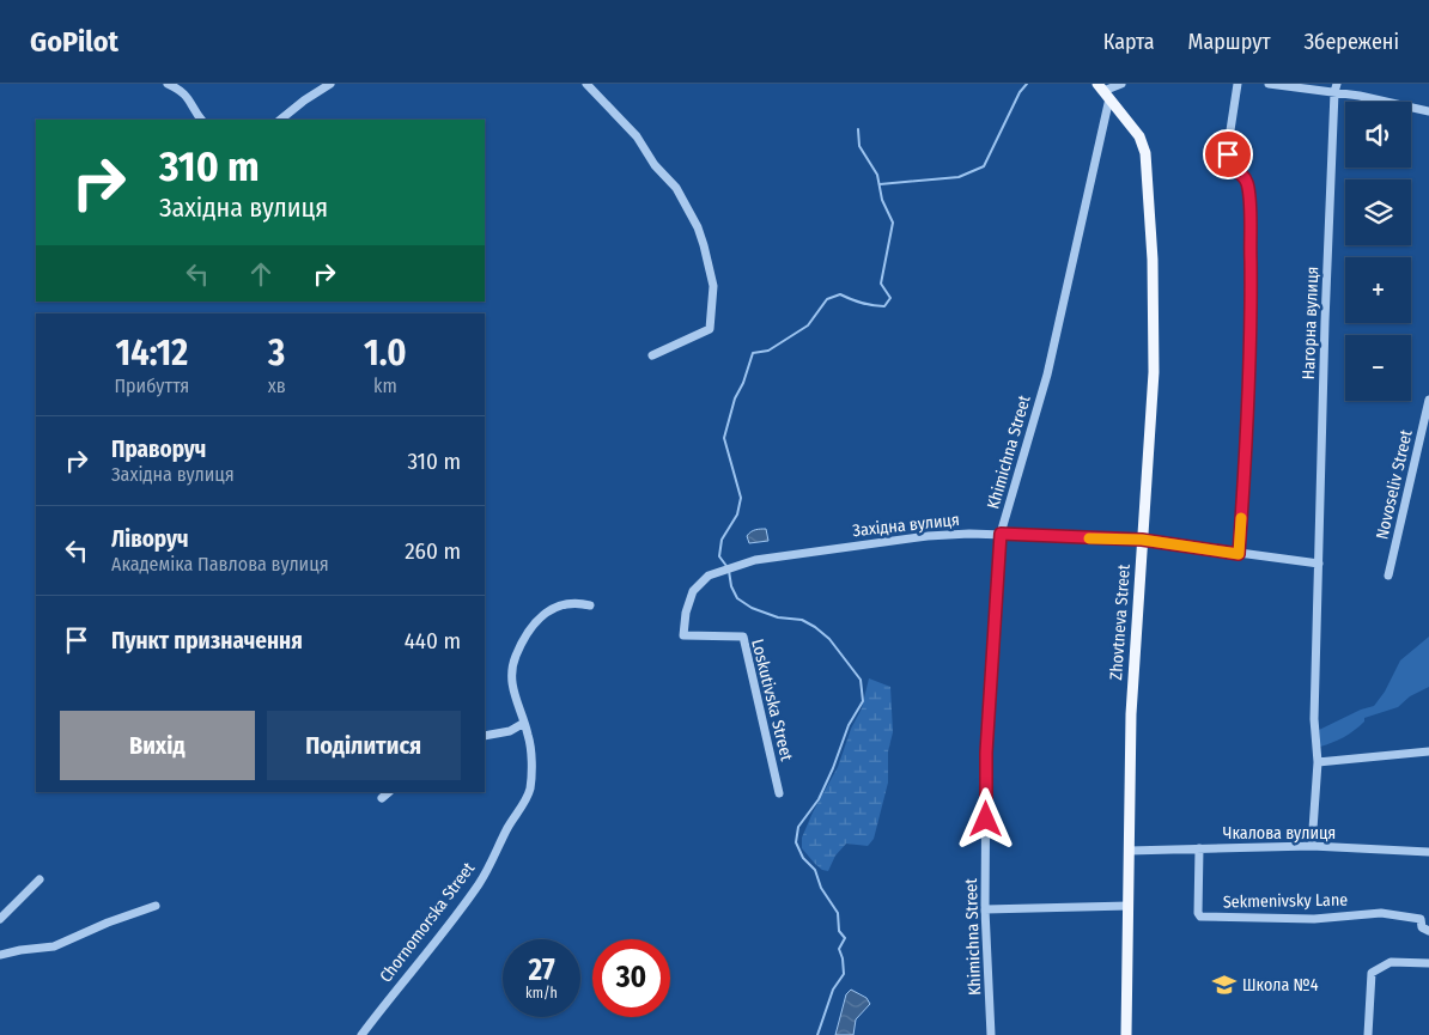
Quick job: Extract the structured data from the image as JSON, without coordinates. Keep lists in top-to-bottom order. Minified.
{"streets":{"main road":["Zhovtneva Street"],"street":["Нагорна вулиця","Khimichna Street","Novoseliv Street","Західна вулиця","Loskutivska Street","Чкалова вулиця","Sekmenivsky Lane","Chornomorska Street"]},"crossings":[["Нагорна вулиця","Західна вулиця"],["Нагорна вулиця","Чкалова вулиця"],["Khimichna Street","Західна вулиця"],["Khimichna Street","Zhovtneva Street"],["Західна вулиця","Zhovtneva Street"],["Західна вулиця","Loskutivska Street"],["Zhovtneva Street","Чкалова вулиця"],["Чкалова вулиця","Sekmenivsky Lane"]],"places":{"school or university":["Школа №4"]},"page":{"header":"GoPilot","nav":["Карта","Маршрут","Збережені"],"map_buttons":["+","−"],"turn":["310 m","Західна вулиця"],"eta":["14:12","Прибуття","3","хв","1.0","km"],"list":[{"name":"Праворуч","note":"Західна вулиця","value":"310 m"},{"name":"Ліворуч","note":"Академіка Павлова вулиця","value":"260 m"},{"name":"Пункт призначення","value":"440 m"}],"buttons":["Вихід","Поділитися"],"speed":"27 km/h","limit":"30"}}
